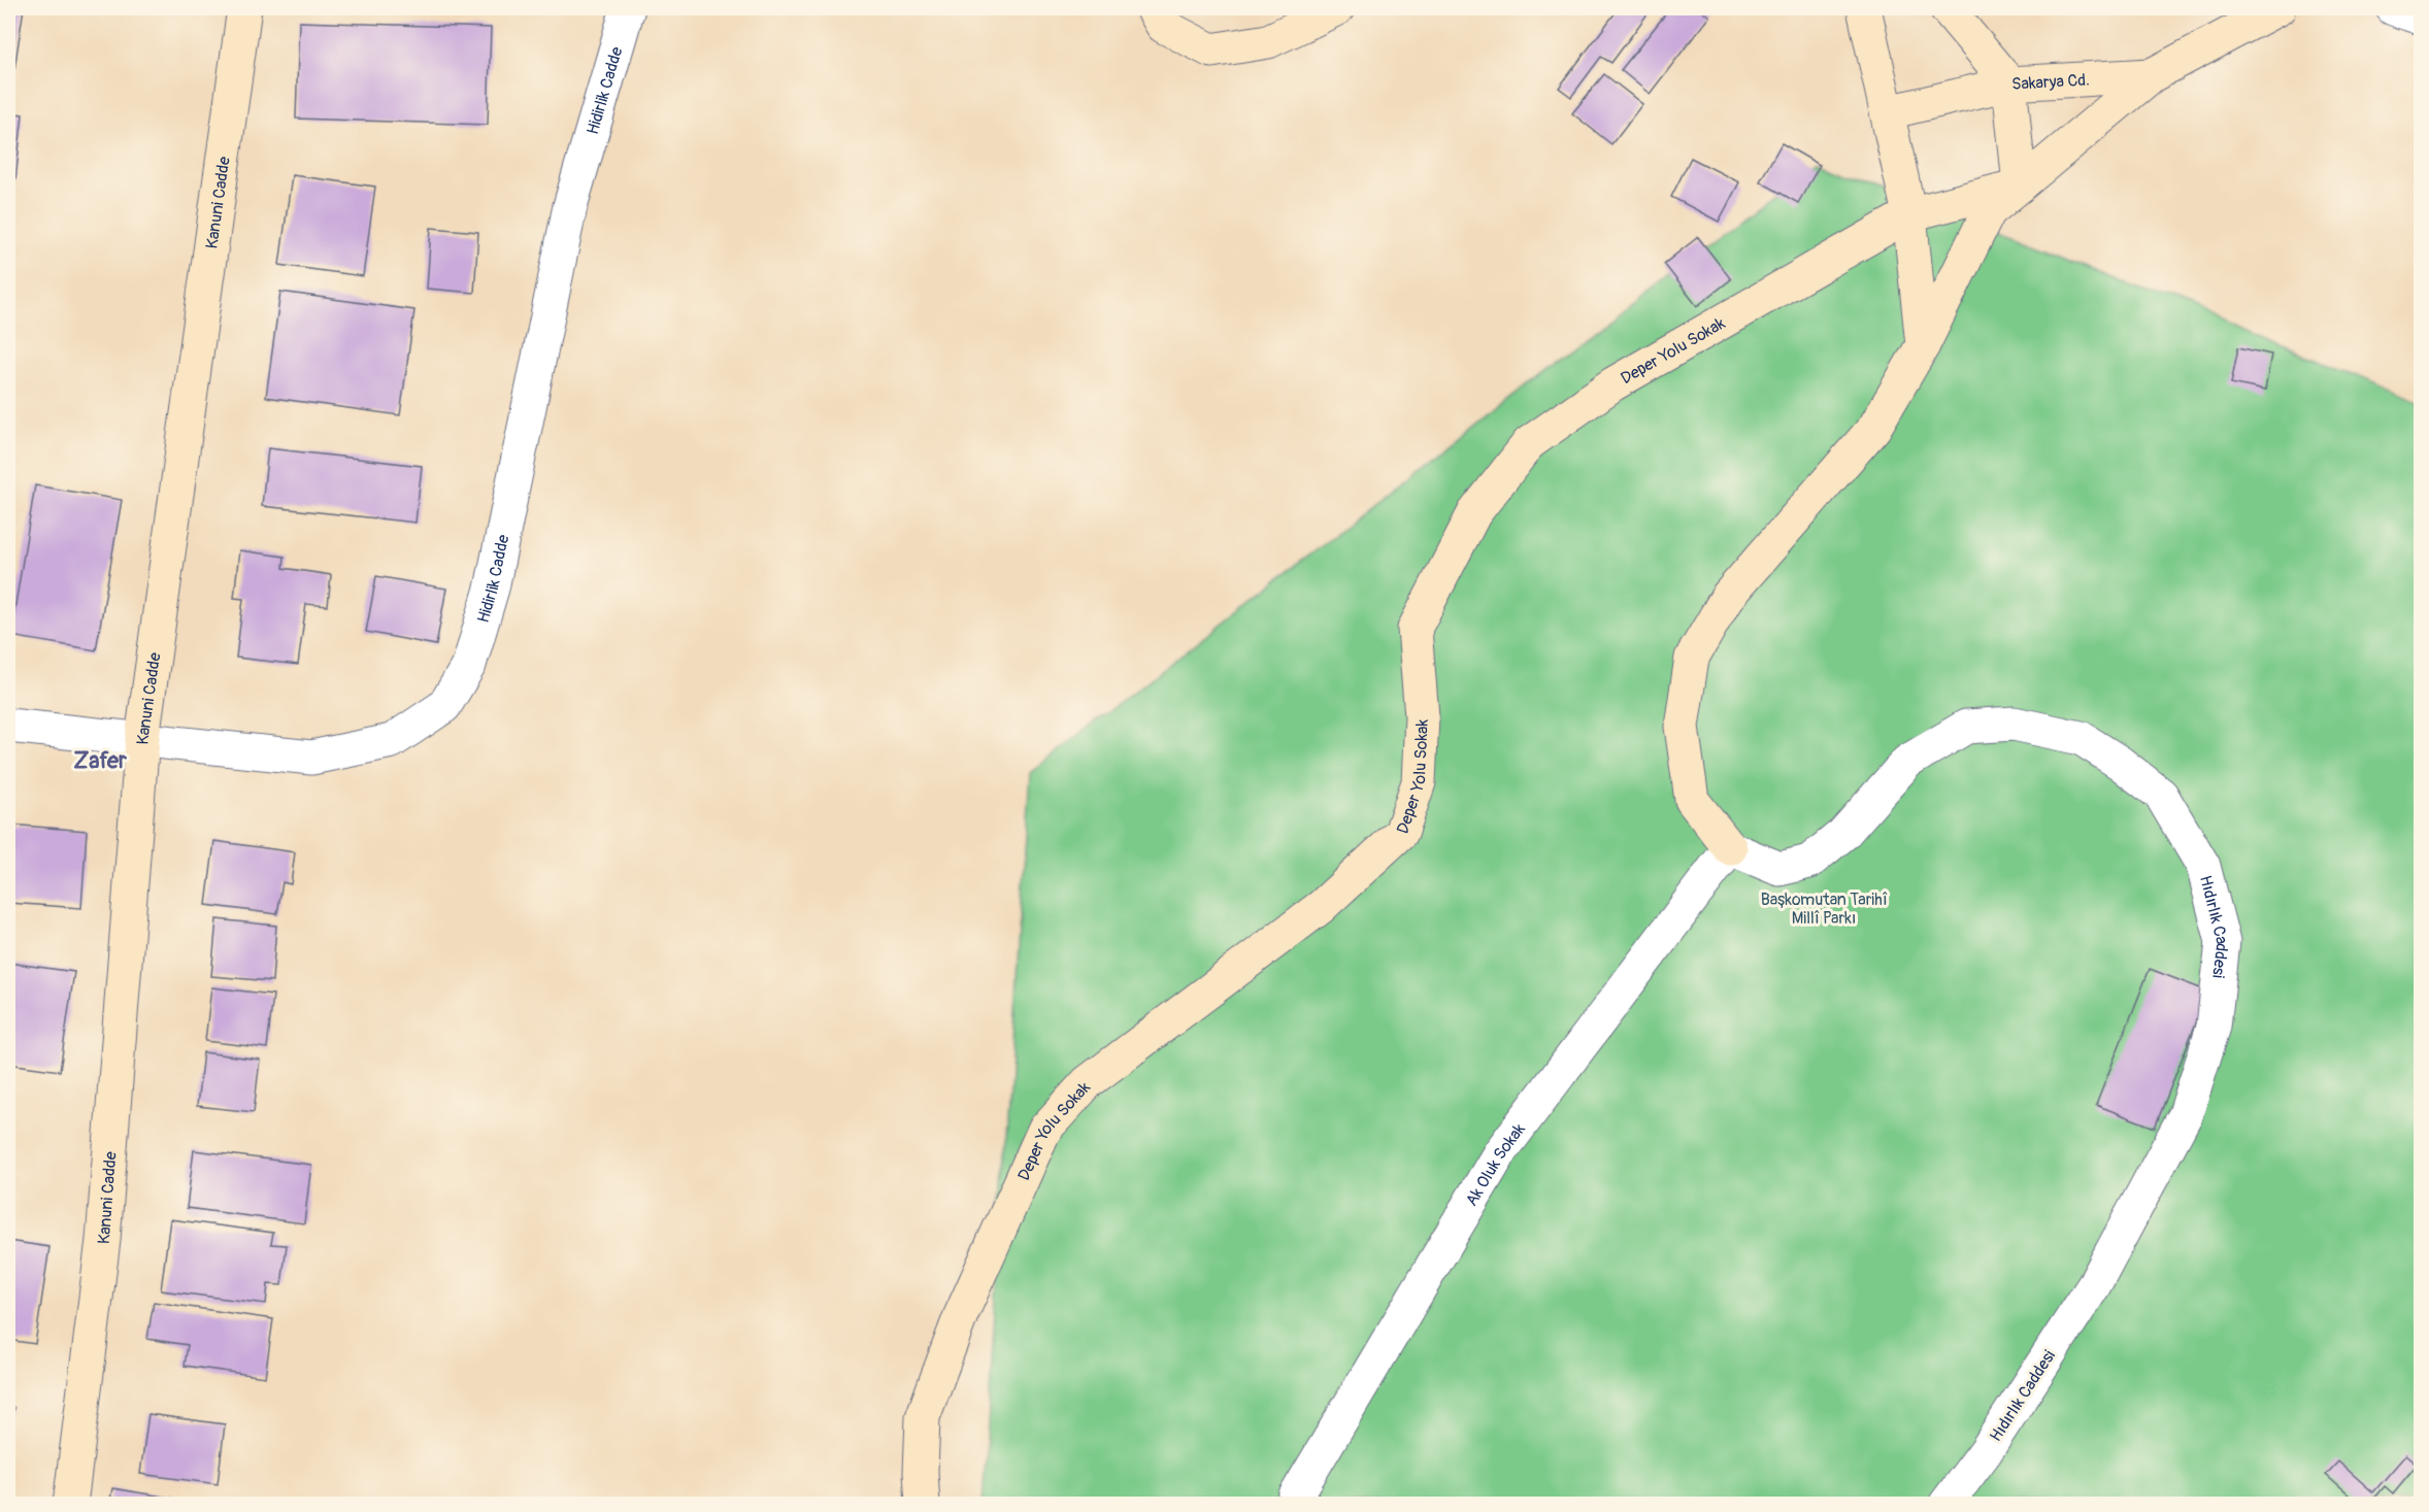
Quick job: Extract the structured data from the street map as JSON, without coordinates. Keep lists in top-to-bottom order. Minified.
{"streets":{"street":["Sakarya Cd.","Hidirlik Cadde","Kanuni Cadde","Deper Yolu Sokak","Hıdırlık Caddesi","Ak Oluk Sokak"]},"crossings":[["Hidirlik Cadde","Kanuni Cadde"],["Hıdırlık Caddesi","Ak Oluk Sokak"]],"districts":["Zafer"],"parks":["Başkomutan Tarihî Millî Parkı"]}
